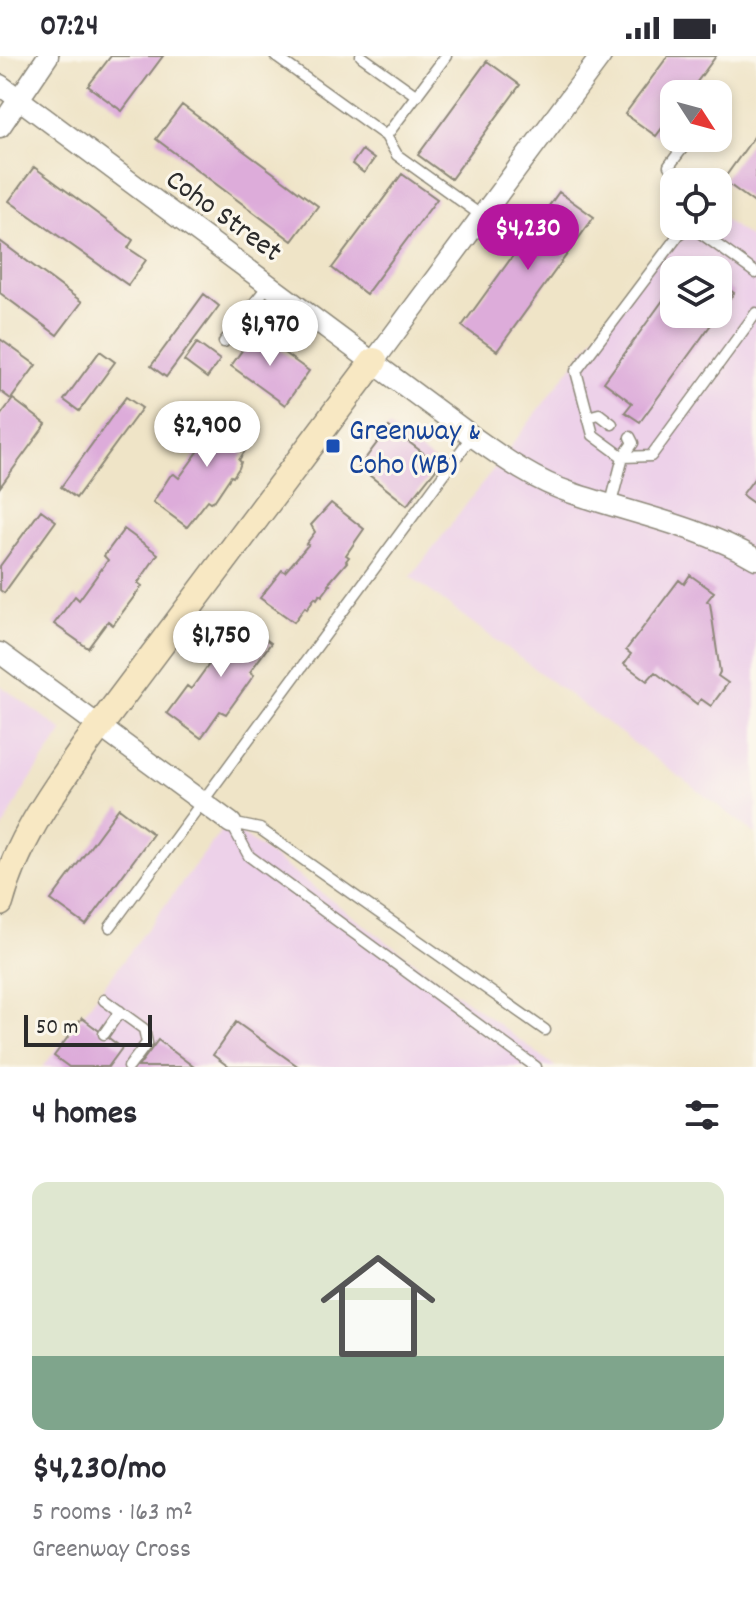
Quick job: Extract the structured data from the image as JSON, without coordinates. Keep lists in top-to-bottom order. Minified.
{"streets":{"street":["Coho Street"]},"places":{"transit":["Greenway & Coho (WB)"]},"scale_bar":"50 m","north":"bottom right","page":{"status":"07:24","price":["$4,230","$1,970","$2,900","$1,750"],"scale":"50 m","heading":"4 homes","list":[{"name":"$4,230/mo","note":"5 rooms · 163 m² · Greenway Cross"}]}}
